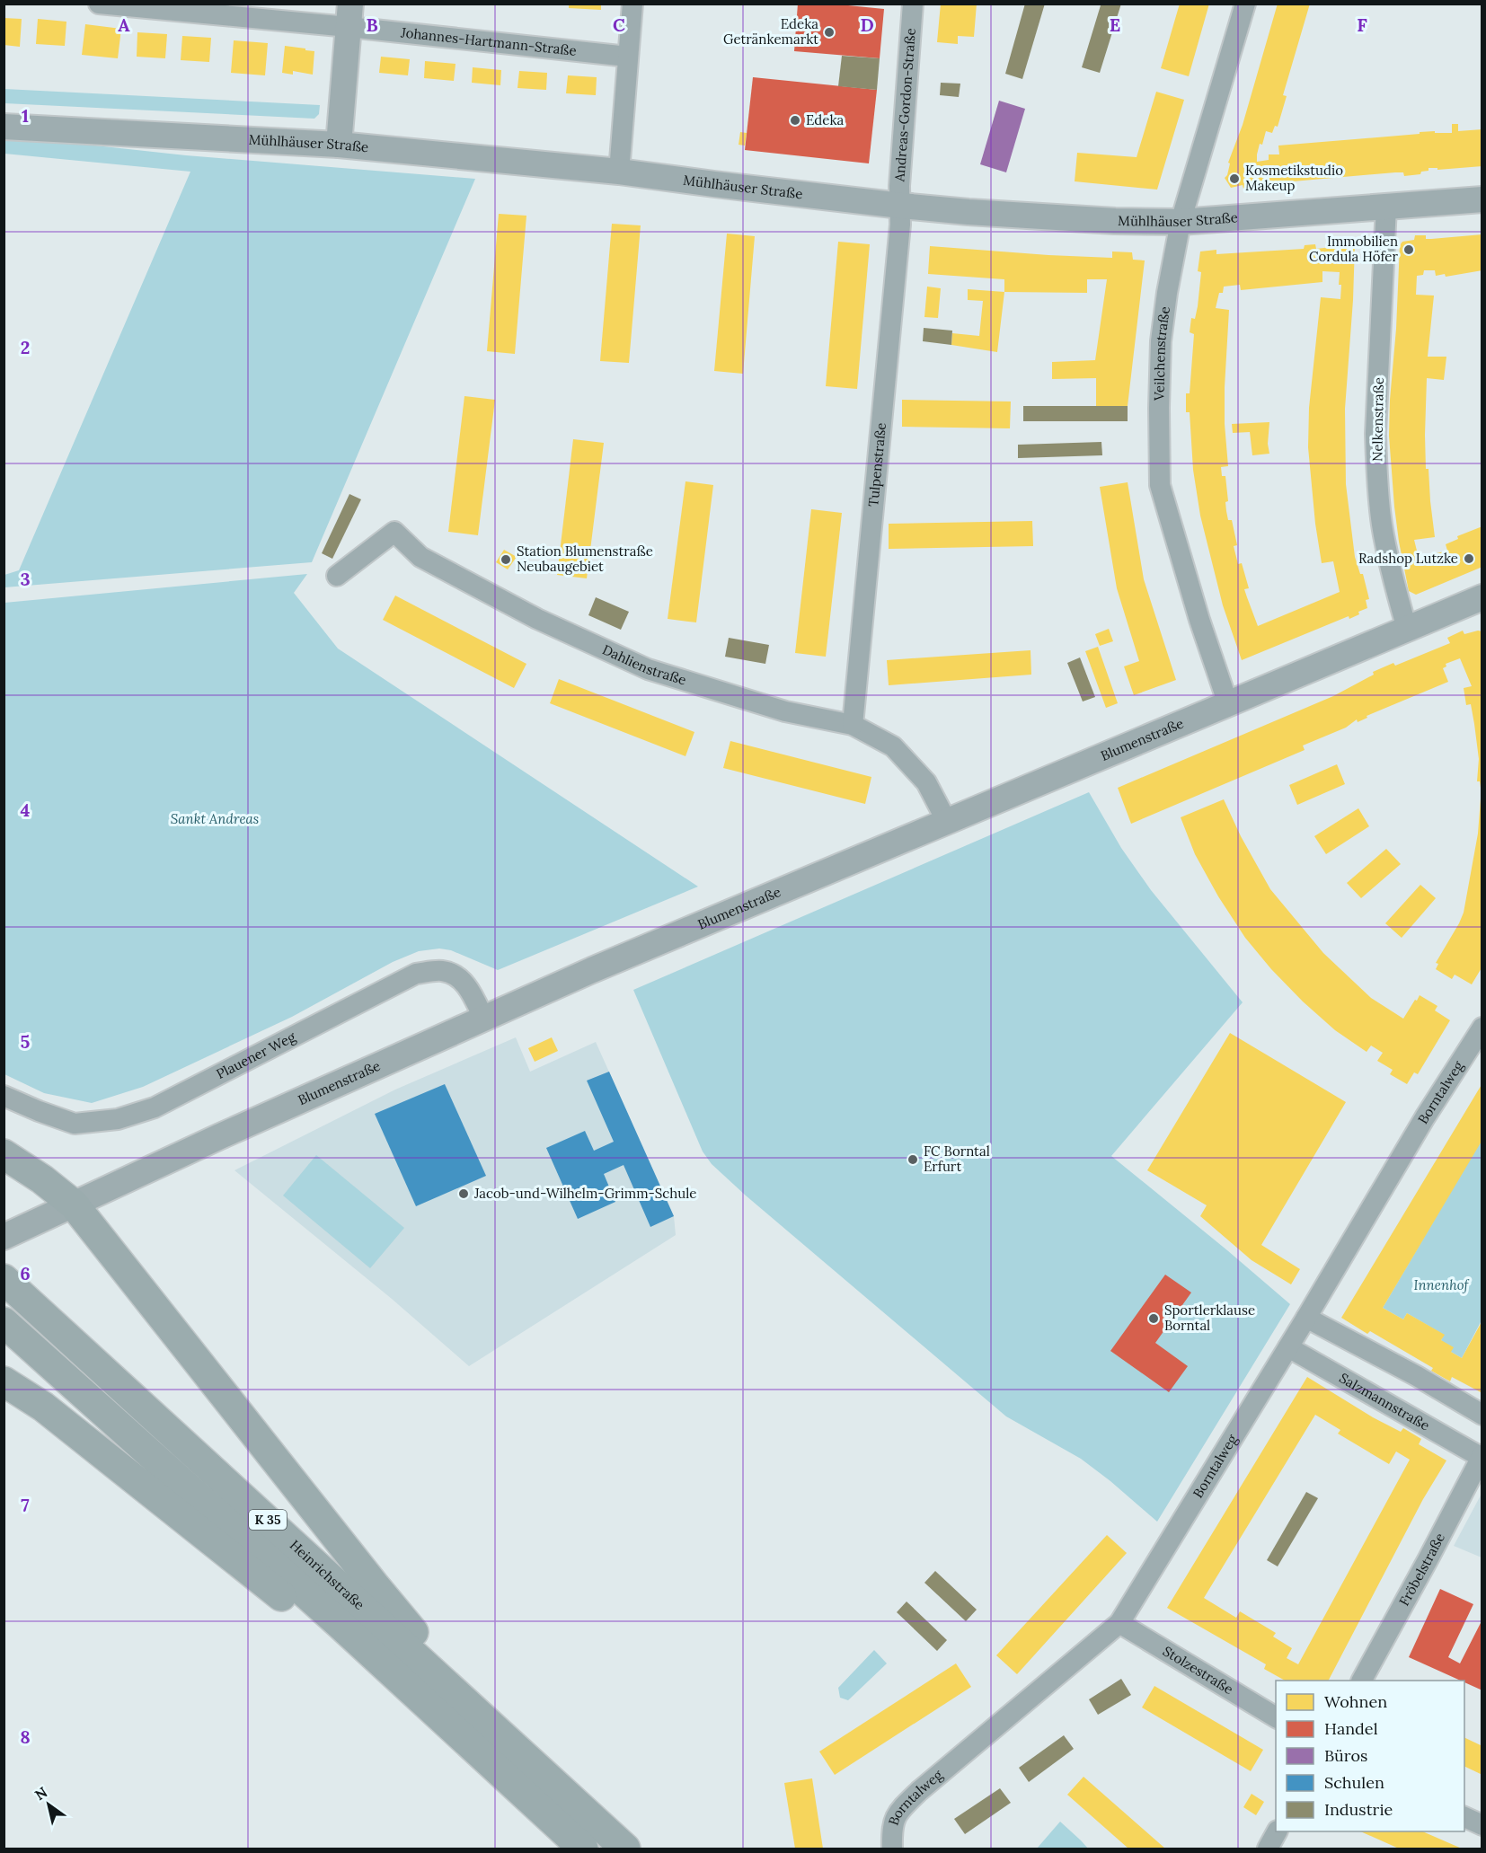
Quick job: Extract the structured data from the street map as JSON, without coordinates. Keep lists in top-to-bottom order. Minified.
{"streets":{"highway":["K 35","Heinrichstraße"],"street":["Johannes-Hartmann-Straße","Andreas-Gordon-Straße","Mühlhäuser Straße","Veilchenstraße","Nelkenstraße","Tulpenstraße","Dahlienstraße","Blumenstraße","Plauener Weg","Borntalweg","Salzmannstraße","Fröbelstraße","Stolzestraße"]},"crossings":[["Andreas-Gordon-Straße","Mühlhäuser Straße"],["Andreas-Gordon-Straße","Tulpenstraße"],["Mühlhäuser Straße","Veilchenstraße"],["Mühlhäuser Straße","Nelkenstraße"],["Mühlhäuser Straße","Tulpenstraße"],["Veilchenstraße","Blumenstraße"],["Nelkenstraße","Blumenstraße"],["Tulpenstraße","Dahlienstraße"],["Dahlienstraße","Blumenstraße"],["Blumenstraße","Plauener Weg"],["Borntalweg","Salzmannstraße"],["Borntalweg","Stolzestraße"],["Salzmannstraße","Fröbelstraße"]],"parks":["Sankt Andreas","Innenhof"],"places":["Edeka Getränkemarkt","Edeka","Kosmetikstudio Makeup","Immobilien Cordula Höfer","Radshop Lutzke","Station Blumenstraße Neubaugebiet","FC Borntal Erfurt","Jacob-und-Wilhelm-Grimm-Schule","Sportlerklause Borntal"],"legend":["Wohnen","Handel","Büros","Schulen","Industrie"],"north":"top left","grid":{"columns":["A","B","C","D","E","F"],"rows":["1","2","3","4","5","6","7","8"]}}
